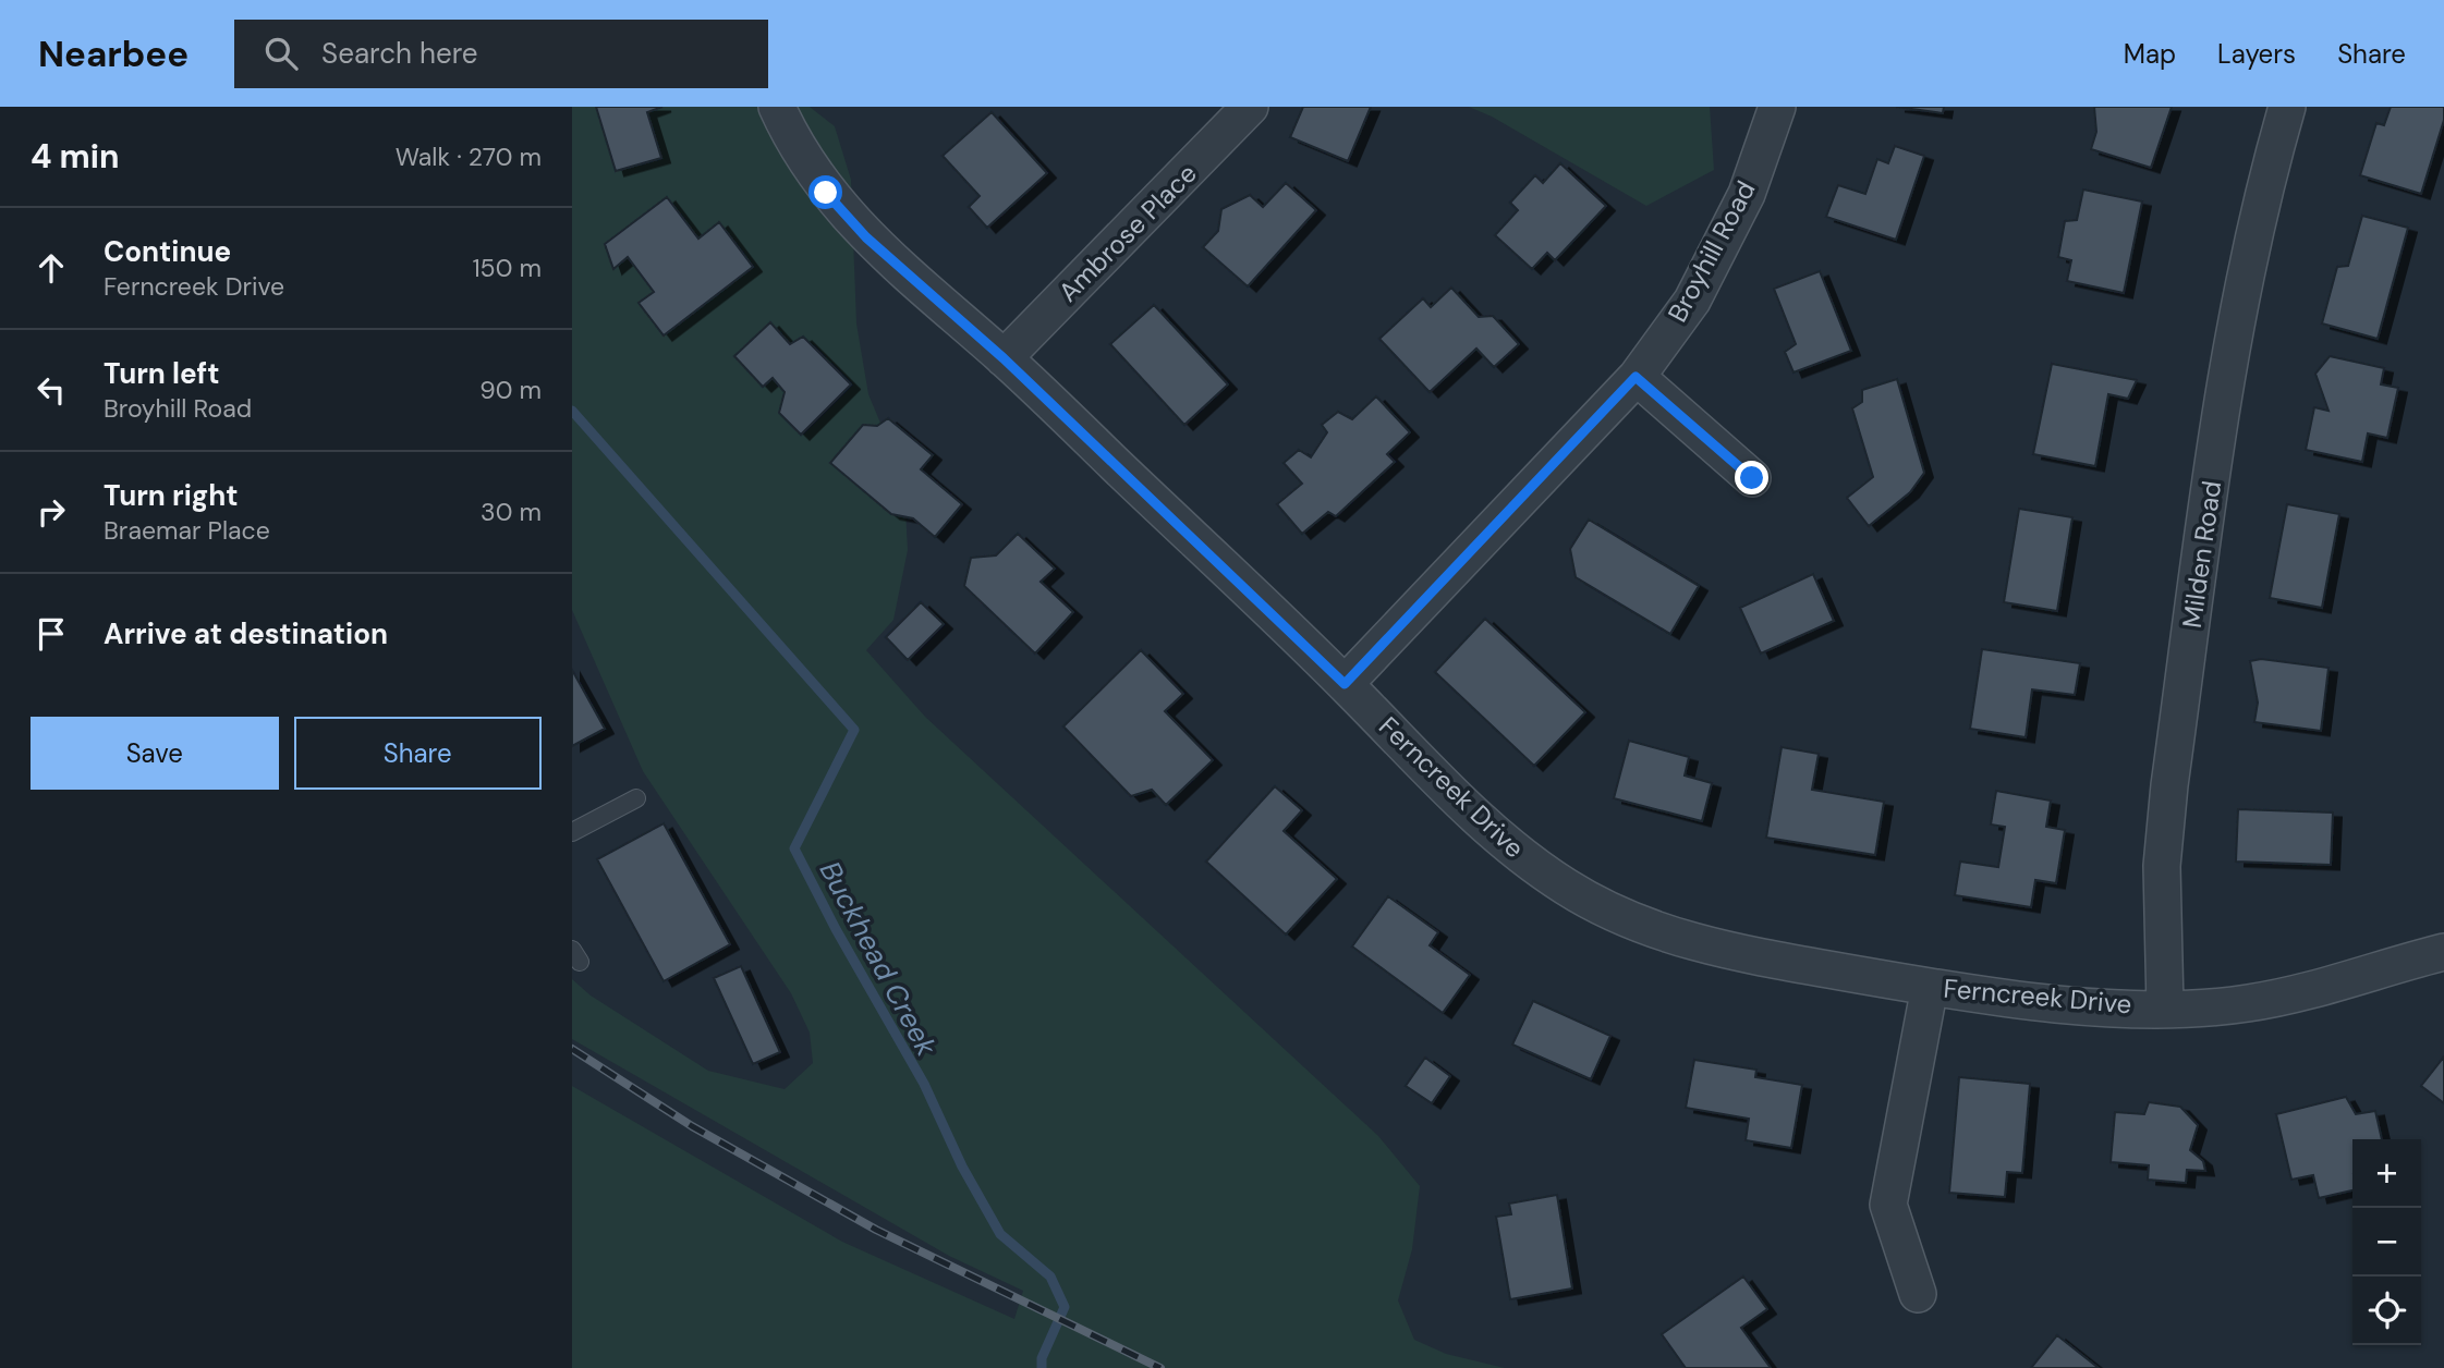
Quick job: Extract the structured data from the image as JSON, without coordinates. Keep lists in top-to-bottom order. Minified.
{"streets":{"street":["Ambrose Place","Broyhill Road","Milden Road","Ferncreek Drive"]},"crossings":[["Ambrose Place","Ferncreek Drive"],["Broyhill Road","Ferncreek Drive"],["Milden Road","Ferncreek Drive"]],"water":["Buckhead Creek"],"page":{"header":"Nearbee","search":"Search here","nav":["Map","Layers","Share"],"heading":["4 min","Walk · 270 m"],"list":[["Continue","Ferncreek Drive","150 m"],["Turn left","Broyhill Road","90 m"],["Turn right","Braemar Place","30 m"],"Arrive at destination"],"buttons":["Save","Share"],"map_buttons":["+","−"]}}
